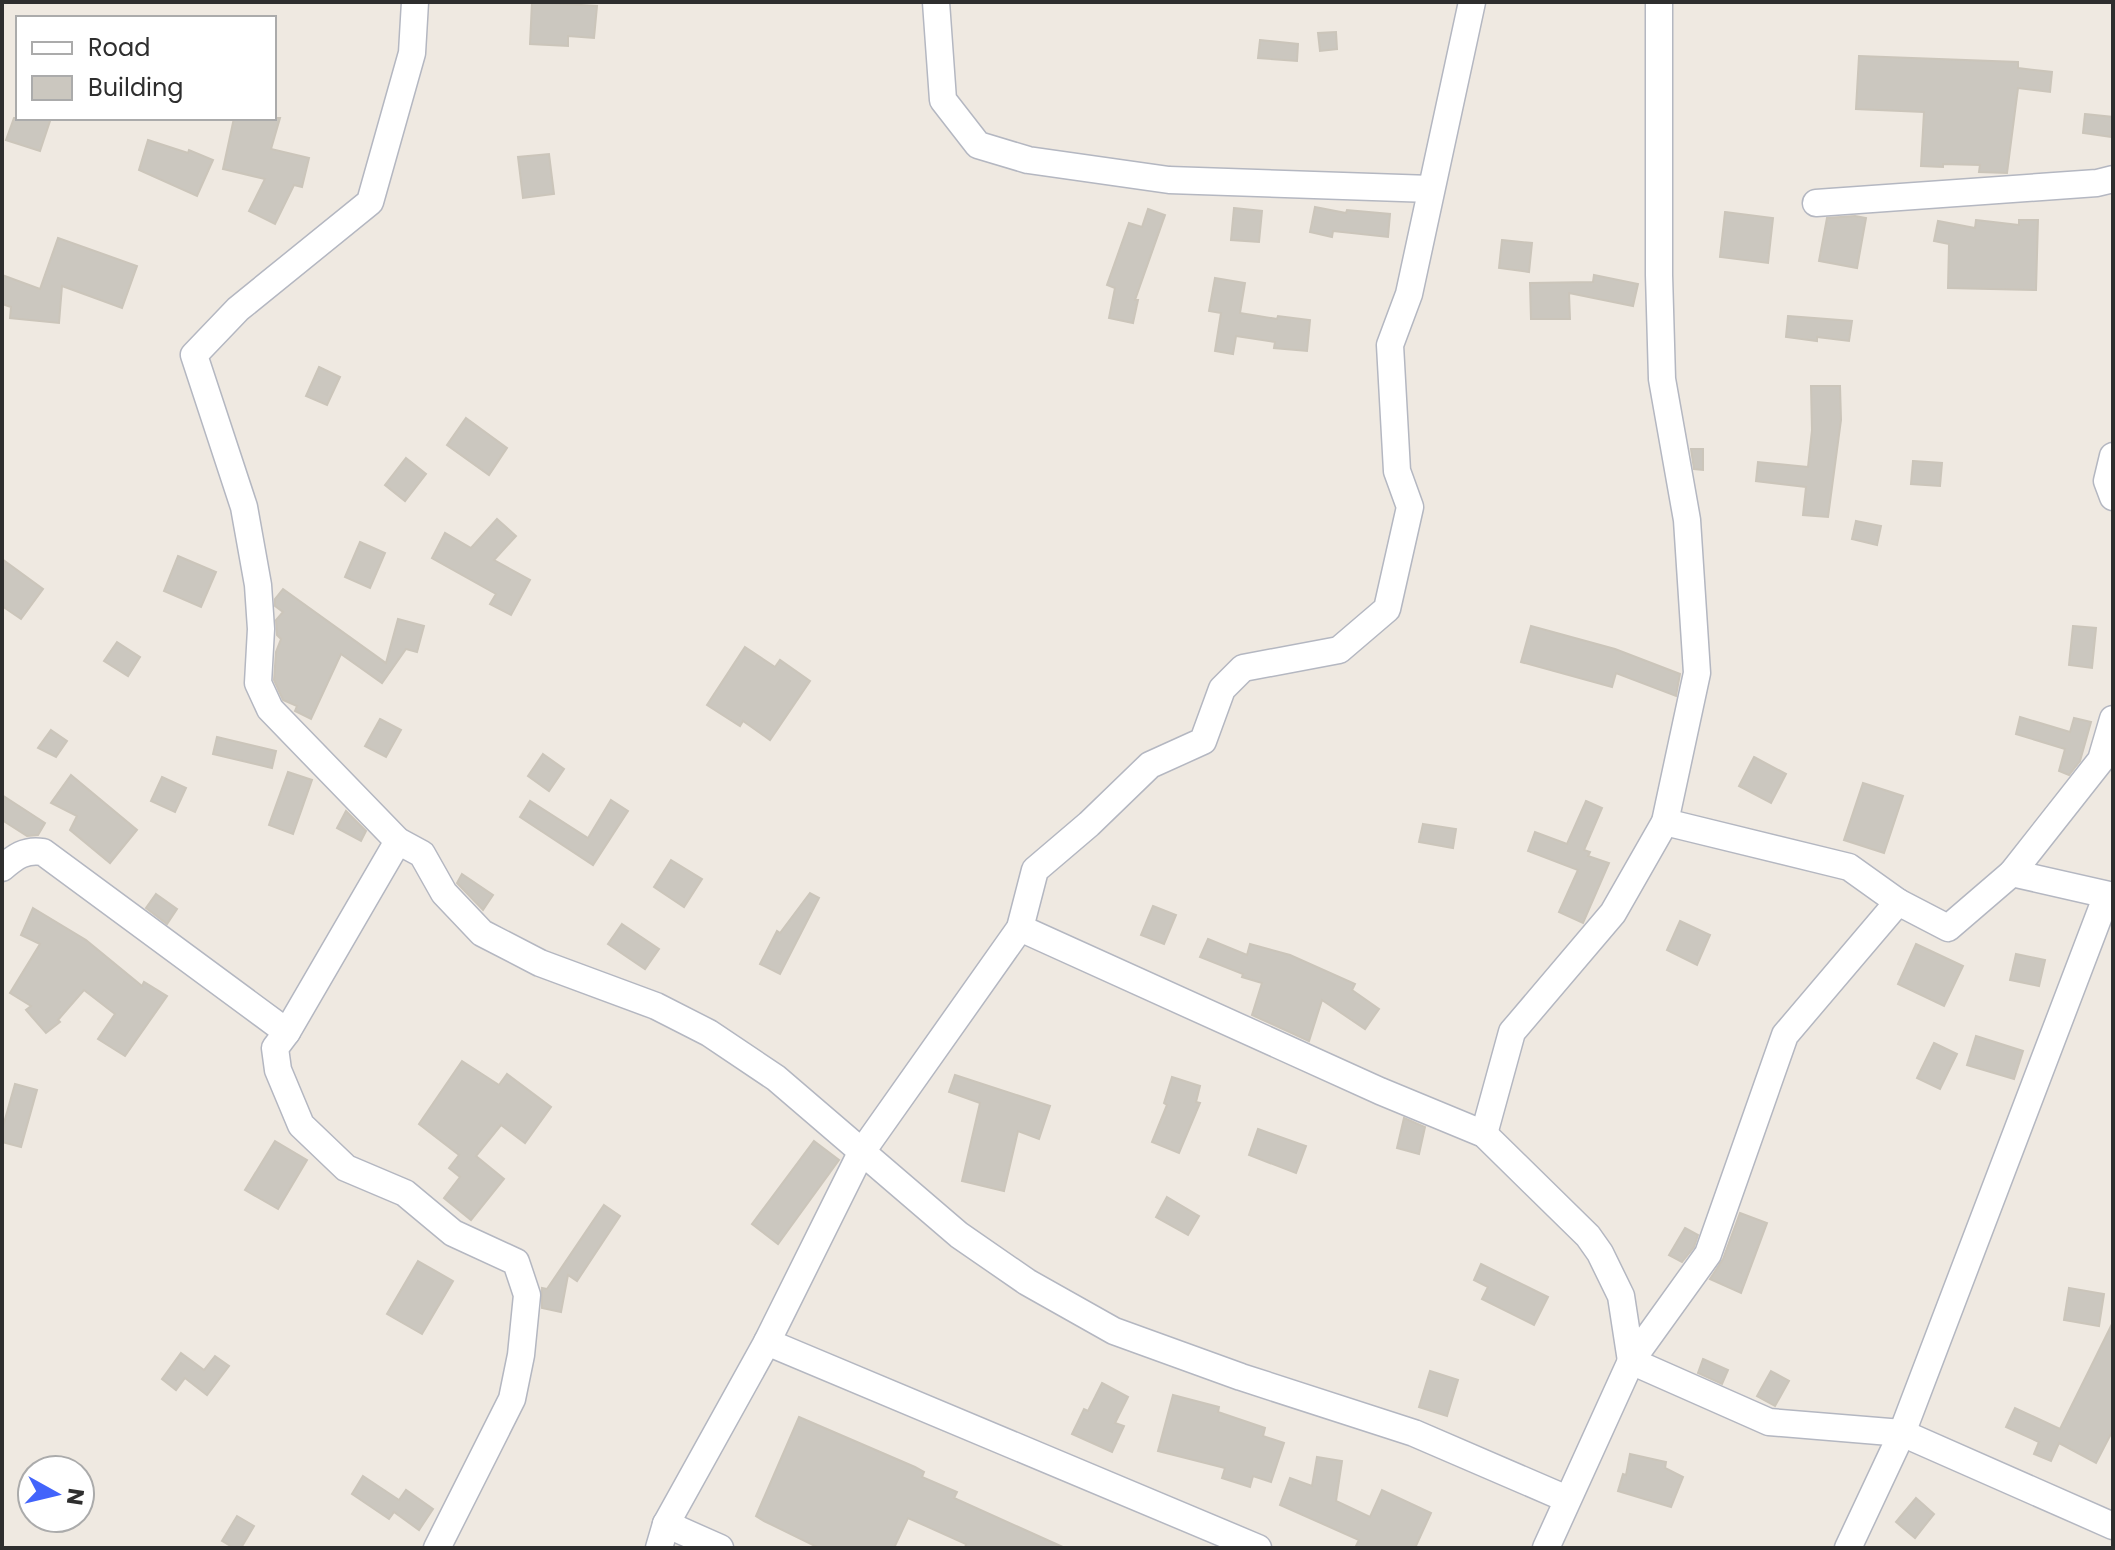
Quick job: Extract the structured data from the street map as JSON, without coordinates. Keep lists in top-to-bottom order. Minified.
{"legend":["Road","Building"],"north":"right"}
